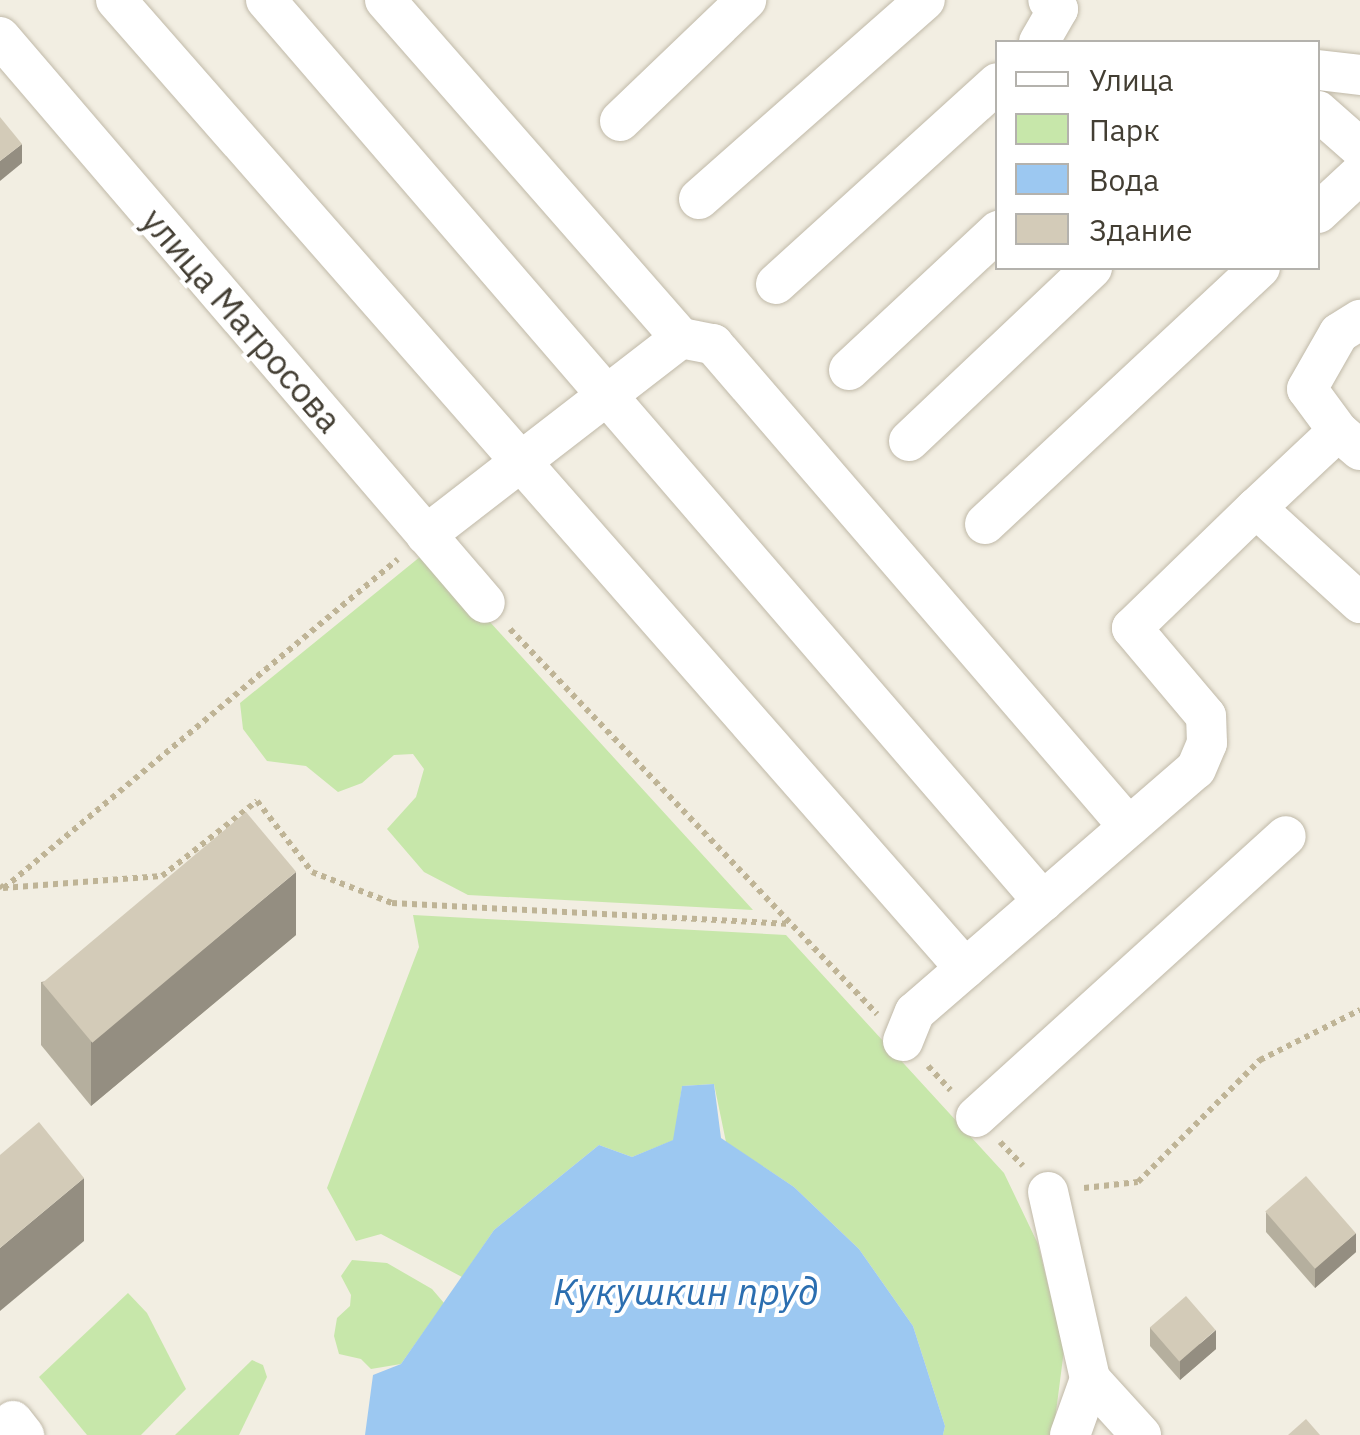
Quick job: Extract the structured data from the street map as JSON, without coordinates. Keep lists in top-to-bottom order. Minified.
{"streets":{"street":["улица Матросова"]},"water":["Кукушкин пруд"],"legend":["Улица","Парк","Вода","Здание"]}
